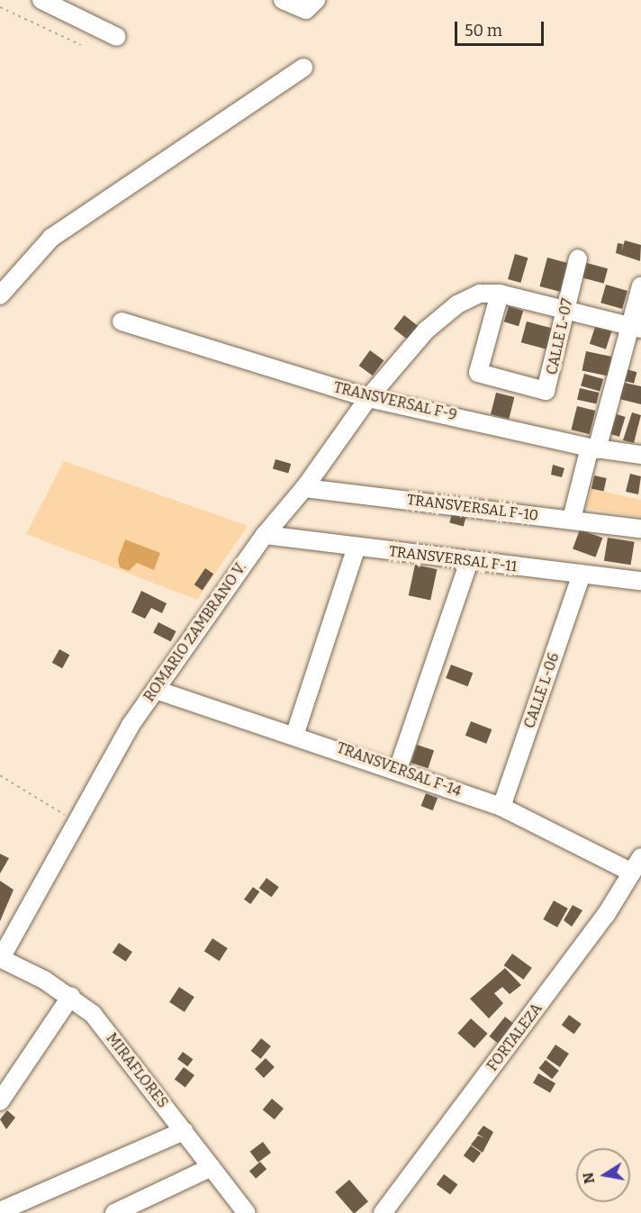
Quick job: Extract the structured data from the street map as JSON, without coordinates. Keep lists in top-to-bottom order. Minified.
{"streets":{"street":["CALLE L-07","TRANSVERSAL F-9","TRANSVERSAL F-10","TRANSVERSAL F-11","ROMARIO ZAMBRANO V.","CALLE L-06","TRANSVERSAL F-14","FORTALEZA","MIRAFLORES"]},"crossings":[["CALLE L-07","ROMARIO ZAMBRANO V."],["TRANSVERSAL F-9","ROMARIO ZAMBRANO V."],["TRANSVERSAL F-10","ROMARIO ZAMBRANO V."],["TRANSVERSAL F-11","ROMARIO ZAMBRANO V."],["TRANSVERSAL F-11","CALLE L-06"],["ROMARIO ZAMBRANO V.","TRANSVERSAL F-14"],["ROMARIO ZAMBRANO V.","MIRAFLORES"],["CALLE L-06","TRANSVERSAL F-14"],["TRANSVERSAL F-14","FORTALEZA"]],"scale_bar":"50 m","north":"left"}
